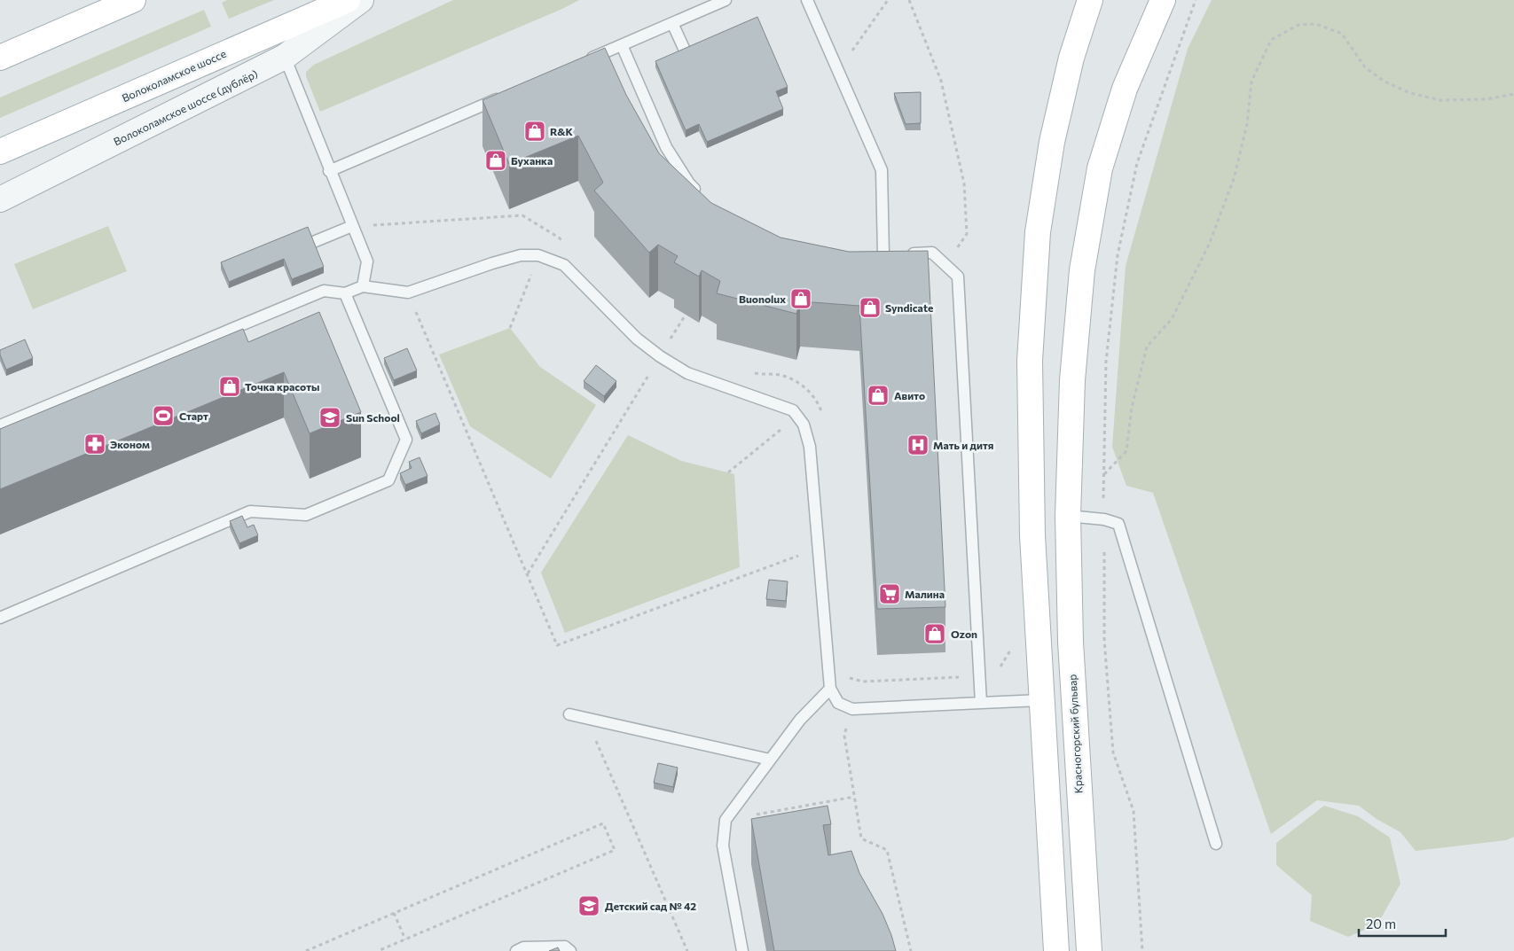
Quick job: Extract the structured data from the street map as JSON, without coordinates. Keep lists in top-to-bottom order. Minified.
{"streets":{"main road":["Волоколамское шоссе","Красногорский бульвар"],"street":["Волоколамское шоссе (дублёр)"]},"places":{"shop":["R&K","Буханка","Buonolux","Syndicate","Точка красоты","Авито","Ozon"],"sports":["Старт"],"school or university":["Sun School","Детский сад № 42"],"pharmacy":["Эконом"],"hospital":["Мать и дитя"],"supermarket":["Малина"]},"scale_bar":"20 m"}
